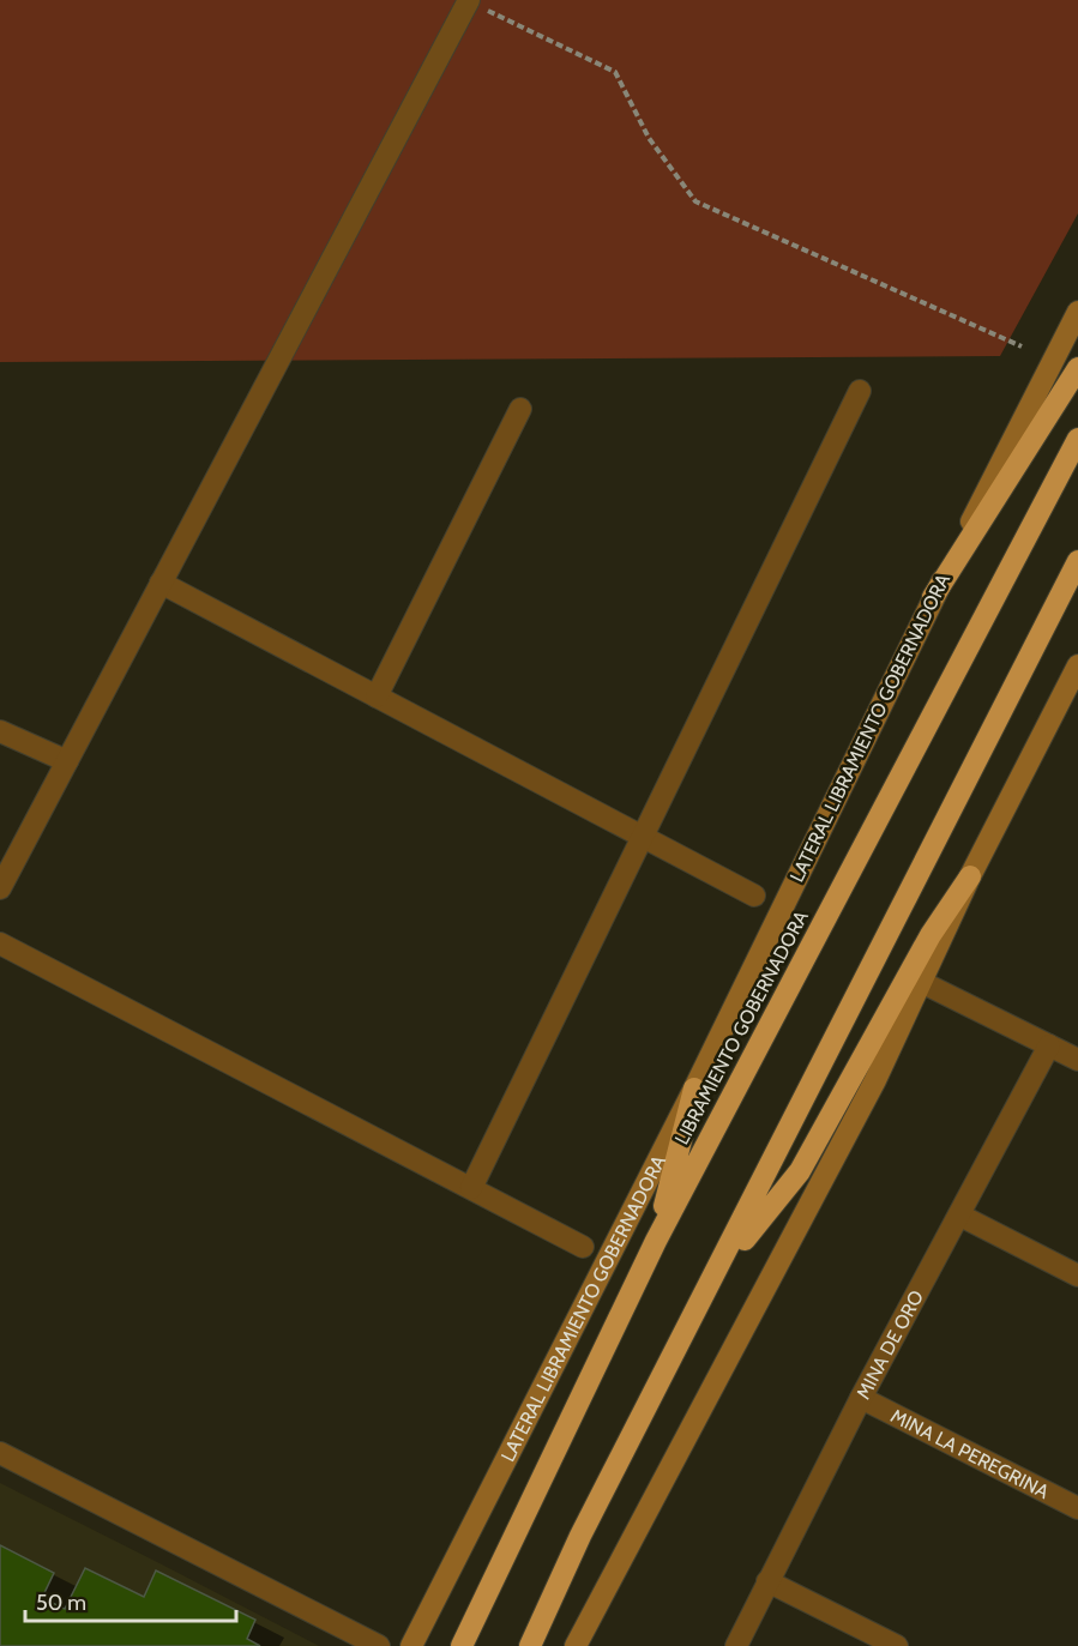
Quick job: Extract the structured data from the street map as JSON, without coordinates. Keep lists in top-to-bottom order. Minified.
{"streets":{"highway":["LIBRAMIENTO GOBERNADORA"],"street":["LATERAL LIBRAMIENTO GOBERNADORA","MINA DE ORO","MINA LA PEREGRINA"]},"crossings":[["MINA DE ORO","MINA LA PEREGRINA"]],"scale_bar":"50 m"}
